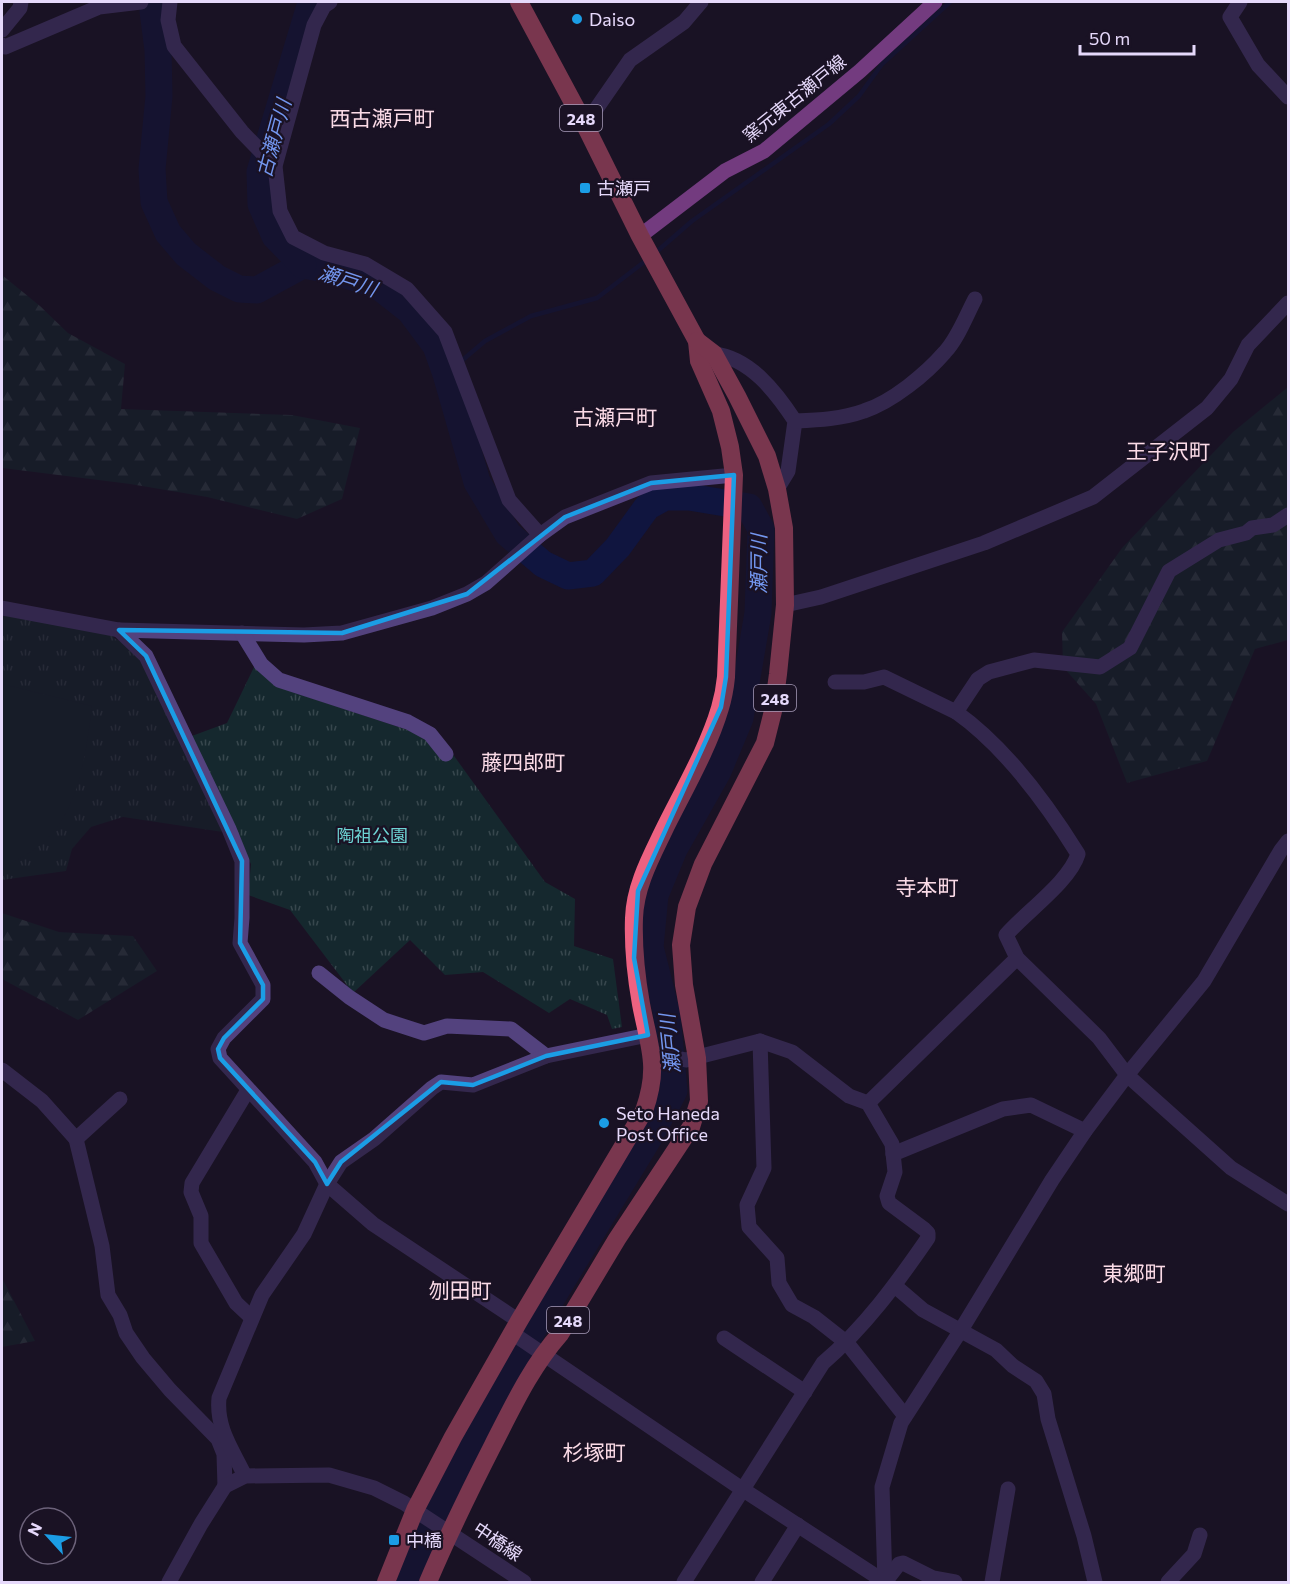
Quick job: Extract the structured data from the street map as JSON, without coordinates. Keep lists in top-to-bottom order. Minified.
{"streets":{"highway":["248"],"main road":["窯元東古瀬戸線"],"street":["中橋線"]},"crossings":[["窯元東古瀬戸線","248"],["248","中橋線"]],"districts":["西古瀬戸町","古瀬戸町","王子沢町","藤四郎町","寺本町","東郷町","刎田町","杉塚町"],"water":["古瀬戸川","瀬戸川"],"parks":["陶祖公園"],"places":{"other":["Daiso","Seto Haneda Post Office"],"transit":["古瀬戸","中橋"]},"scale_bar":"50 m","north":"top left"}
